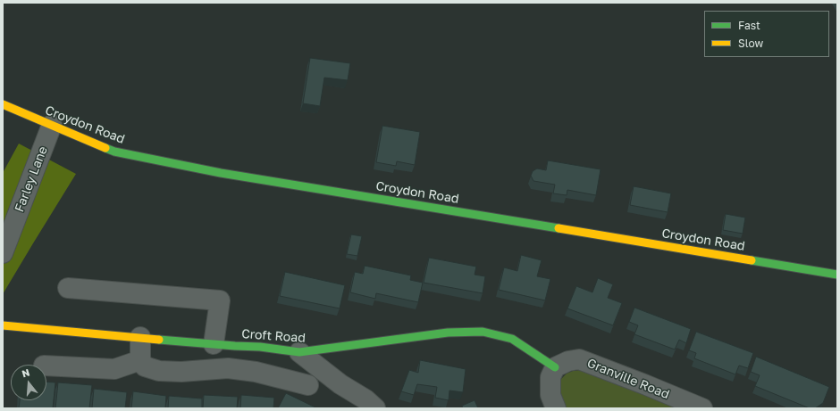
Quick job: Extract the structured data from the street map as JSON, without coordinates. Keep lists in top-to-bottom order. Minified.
{"streets":{"main road":["Croydon Road","Croft Road"],"street":["Farley Lane","Granville Road"]},"crossings":[["Croydon Road","Farley Lane"],["Croft Road","Granville Road"]],"legend":["Fast","Slow"],"north":"top"}
